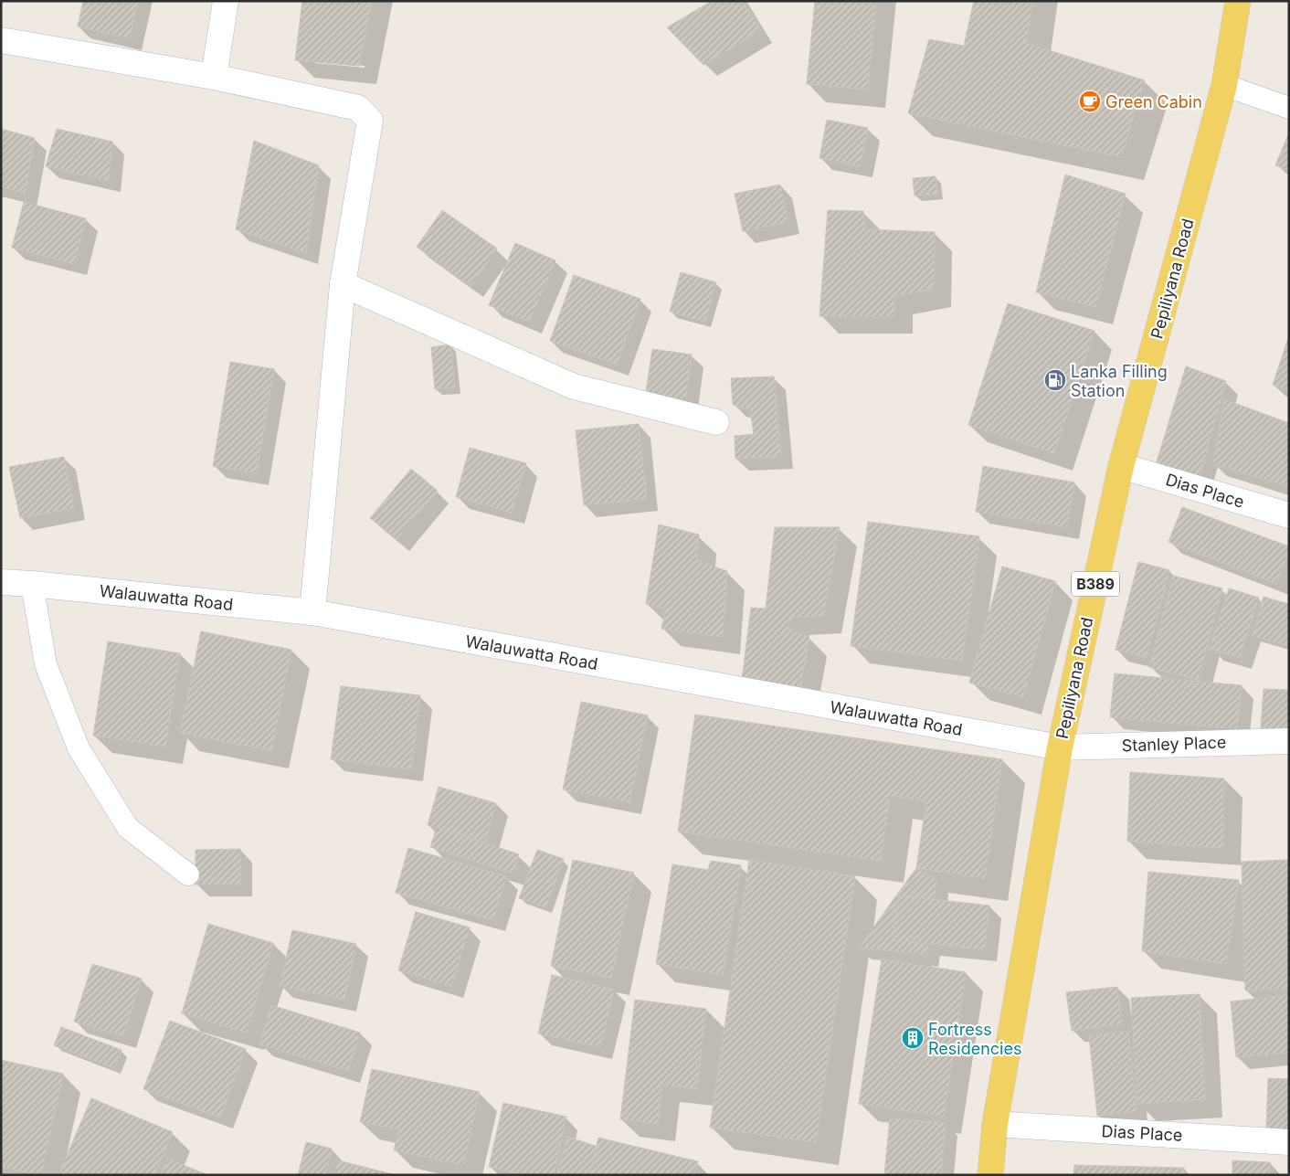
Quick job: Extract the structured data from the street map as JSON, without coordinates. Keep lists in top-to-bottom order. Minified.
{"streets":{"main road":["Pepiliyana Road","B389"],"street":["Dias Place","Walauwatta Road","Stanley Place"]},"crossings":[["Pepiliyana Road","Dias Place"],["Pepiliyana Road","Walauwatta Road"],["Pepiliyana Road","Stanley Place"],["Walauwatta Road","Stanley Place"]],"places":{"cafe":["Green Cabin"],"fuel station":["Lanka Filling Station"],"building":["Fortress Residencies"]}}
